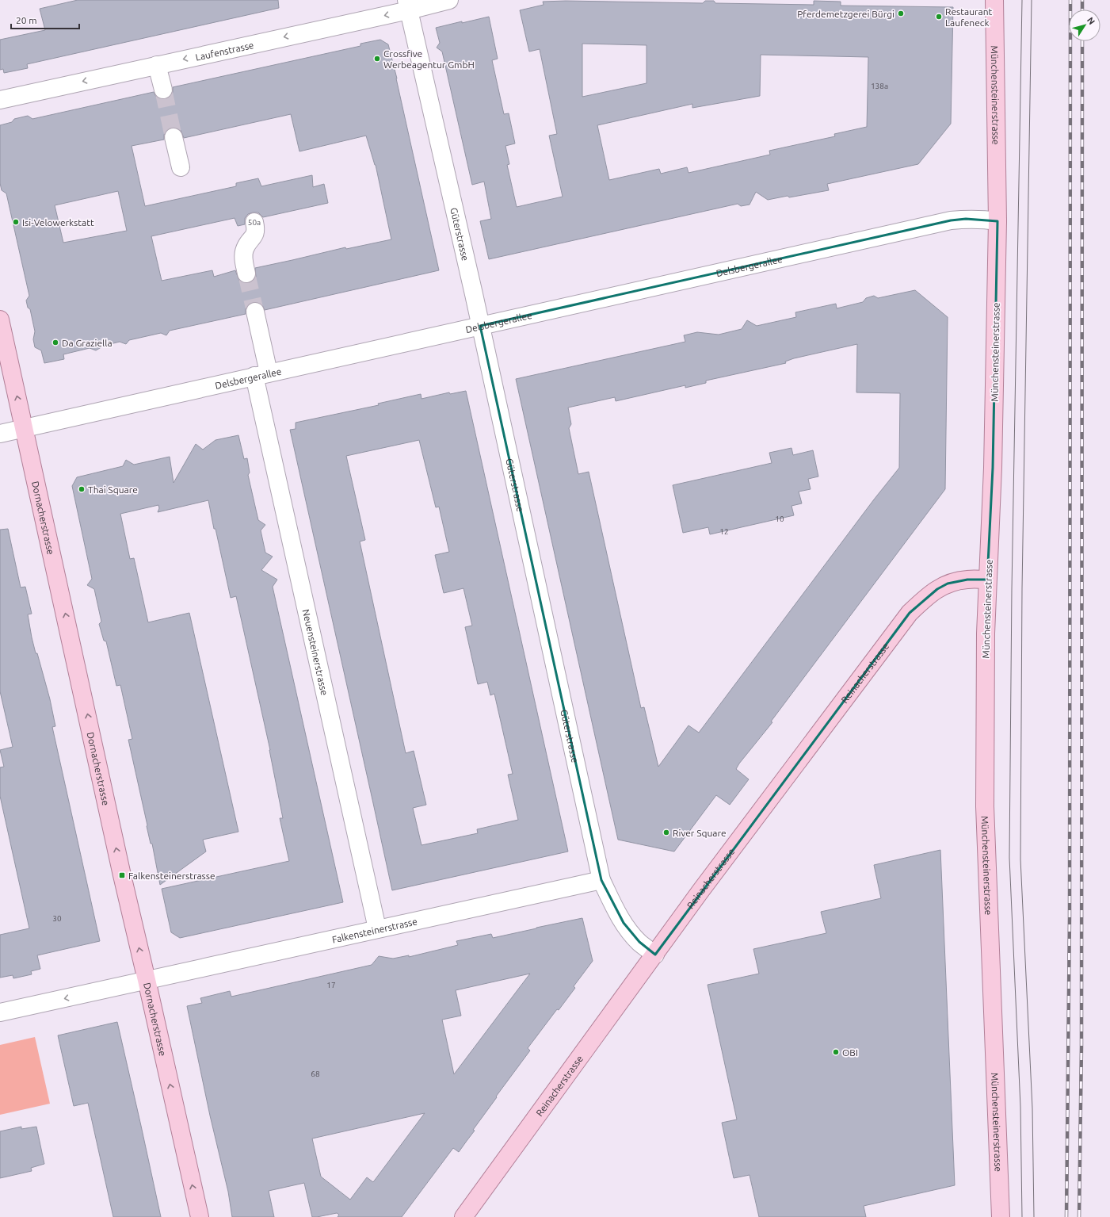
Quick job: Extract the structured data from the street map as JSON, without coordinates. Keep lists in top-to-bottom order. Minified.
{"streets":{"main road":["Münchensteinerstrasse","Dornacherstrasse","Reinacherstrasse"],"street":["Laufenstrasse","Güterstrasse","Delsbergerallee","Neuensteinerstrasse","Falkensteinerstrasse"]},"crossings":[["Laufenstrasse","Güterstrasse"],["Münchensteinerstrasse","Delsbergerallee"],["Münchensteinerstrasse","Reinacherstrasse"],["Güterstrasse","Delsbergerallee"],["Güterstrasse","Reinacherstrasse"],["Güterstrasse","Falkensteinerstrasse"],["Delsbergerallee","Dornacherstrasse"],["Delsbergerallee","Neuensteinerstrasse"],["Dornacherstrasse","Falkensteinerstrasse"],["Neuensteinerstrasse","Falkensteinerstrasse"]],"one_way":["Laufenstrasse","Dornacherstrasse"],"places":{"other":["Pferdemetzgerei Bürgi","Restaurant Laufeneck","Crossfive Werbeagentur GmbH","Isi-Velowerkstatt","Da Graziella","Thai Square","River Square","OBI"],"transit":["Falkensteinerstrasse"]},"house_numbers":["138a","50a","10","12","30","17","68"],"scale_bar":"20 m","north":"top right"}
